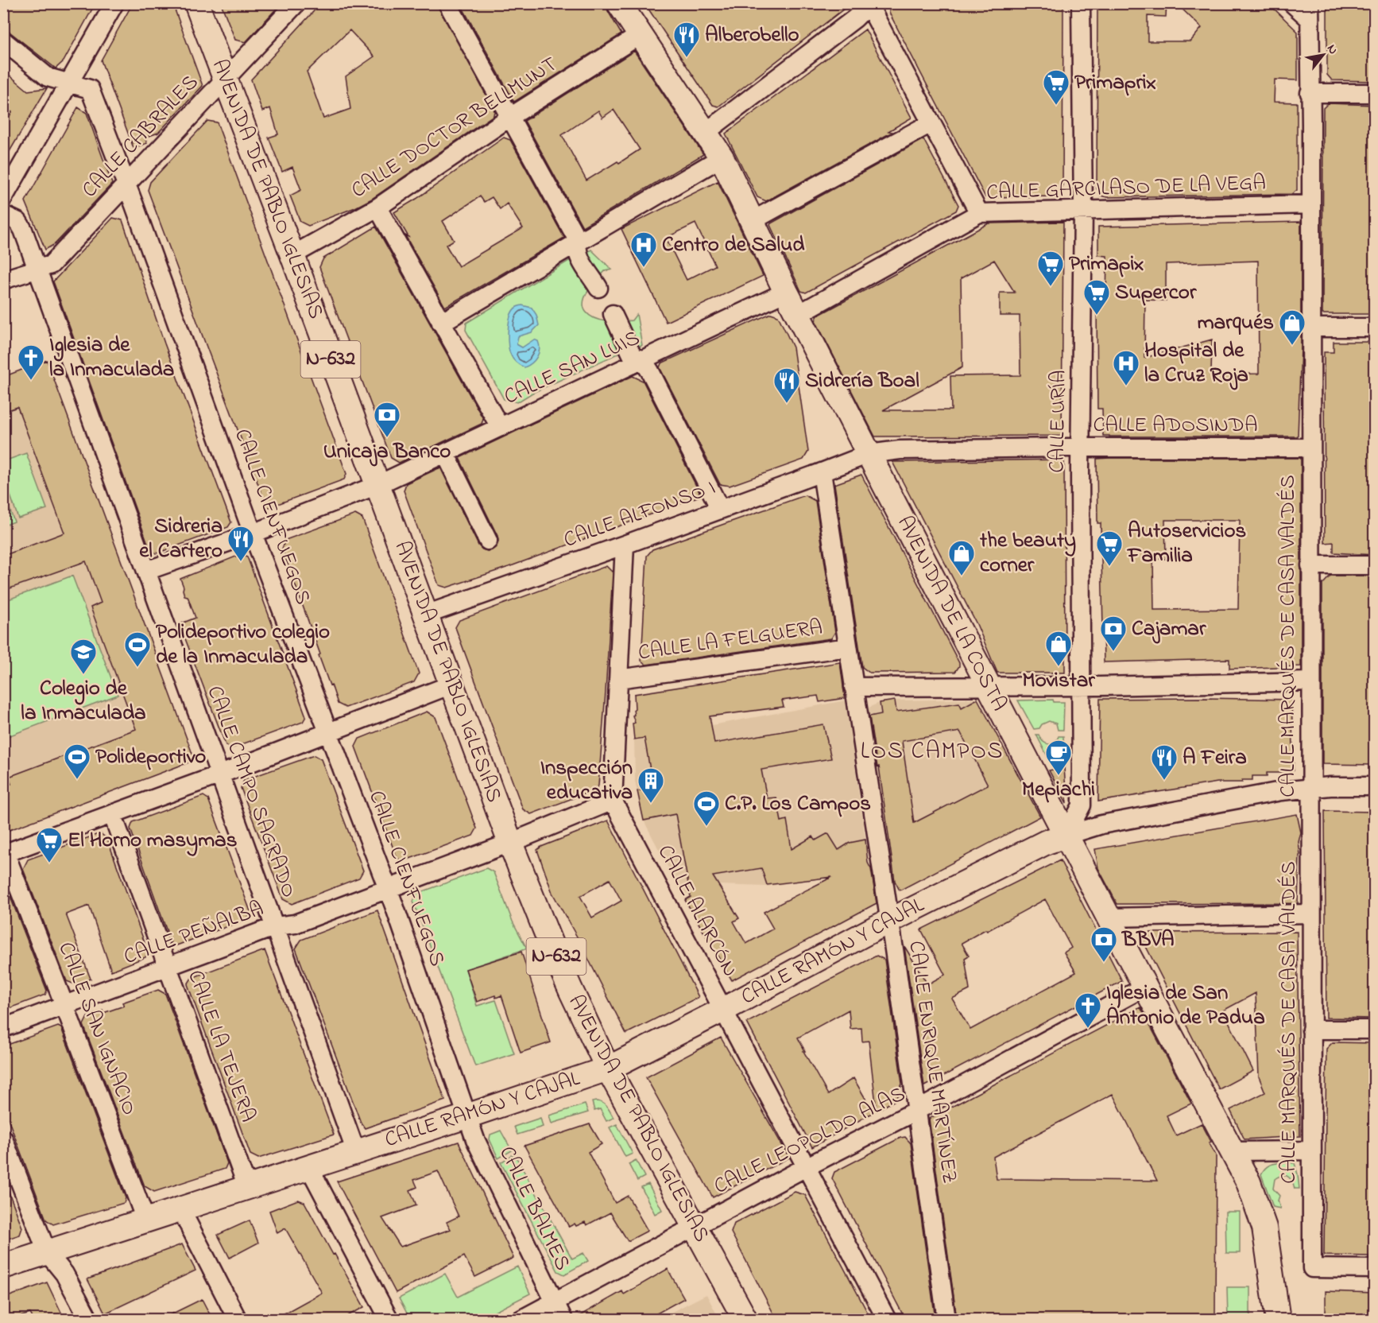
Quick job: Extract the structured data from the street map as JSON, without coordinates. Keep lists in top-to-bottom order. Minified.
{"streets":{"main road":["AVENIDA DE PABLO IGLESIAS","N-632","AVENIDA DE LA COSTA","CALLE RAMÓN Y CAJAL"],"street":["CALLE DOCTOR BELLMUNT","CALLE CABRALES","CALLE GARCILASO DE LA VEGA","CALLE SAN LUIS","CALLE URÍA","CALLE ADOSINDA","CALLE ALFONSO I","CALLE CIENFUEGOS","CALLE MARQUÉS DE CASA VALDÉS","CALLE LA FELGUERA","CALLE CAMPO SAGRADO","CALLE ALARCÓN","CALLE PEÑALBA","CALLE SAN IGNACIO","CALLE LA TEJERA","CALLE ENRIQUE MARTÍNEZ","CALLE LEOPOLDO ALAS","CALLE BALMES"]},"crossings":[["CALLE DOCTOR BELLMUNT","AVENIDA DE PABLO IGLESIAS"],["CALLE DOCTOR BELLMUNT","AVENIDA DE LA COSTA"],["CALLE CABRALES","AVENIDA DE PABLO IGLESIAS"],["CALLE CABRALES","CALLE CIENFUEGOS"],["CALLE CABRALES","CALLE CAMPO SAGRADO"],["CALLE GARCILASO DE LA VEGA","CALLE URÍA"],["CALLE GARCILASO DE LA VEGA","AVENIDA DE LA COSTA"],["CALLE GARCILASO DE LA VEGA","CALLE MARQUÉS DE CASA VALDÉS"],["AVENIDA DE PABLO IGLESIAS","CALLE SAN LUIS"],["AVENIDA DE PABLO IGLESIAS","CALLE ALFONSO I"],["AVENIDA DE PABLO IGLESIAS","CALLE PEÑALBA"],["AVENIDA DE PABLO IGLESIAS","CALLE RAMÓN Y CAJAL"],["AVENIDA DE PABLO IGLESIAS","CALLE LEOPOLDO ALAS"],["CALLE SAN LUIS","CALLE CIENFUEGOS"],["CALLE SAN LUIS","AVENIDA DE LA COSTA"],["CALLE SAN LUIS","CALLE CAMPO SAGRADO"],["CALLE URÍA","CALLE ADOSINDA"],["CALLE URÍA","AVENIDA DE LA COSTA"],["CALLE URÍA","CALLE RAMÓN Y CAJAL"],["CALLE ADOSINDA","CALLE ALFONSO I"],["CALLE ADOSINDA","AVENIDA DE LA COSTA"],["CALLE ADOSINDA","CALLE MARQUÉS DE CASA VALDÉS"],["CALLE ALFONSO I","AVENIDA DE LA COSTA"],["CALLE ALFONSO I","CALLE ENRIQUE MARTÍNEZ"],["CALLE CIENFUEGOS","CALLE PEÑALBA"],["CALLE CIENFUEGOS","CALLE RAMÓN Y CAJAL"],["CALLE CIENFUEGOS","CALLE BALMES"],["AVENIDA DE LA COSTA","CALLE RAMÓN Y CAJAL"],["AVENIDA DE LA COSTA","CALLE LEOPOLDO ALAS"],["CALLE LA FELGUERA","CALLE ENRIQUE MARTÍNEZ"],["CALLE CAMPO SAGRADO","CALLE PEÑALBA"],["CALLE CAMPO SAGRADO","CALLE RAMÓN Y CAJAL"],["CALLE ALARCÓN","CALLE PEÑALBA"],["CALLE ALARCÓN","CALLE RAMÓN Y CAJAL"],["CALLE ALARCÓN","CALLE LEOPOLDO ALAS"],["CALLE PEÑALBA","CALLE SAN IGNACIO"],["CALLE PEÑALBA","CALLE LA TEJERA"],["CALLE RAMÓN Y CAJAL","CALLE SAN IGNACIO"],["CALLE RAMÓN Y CAJAL","CALLE LA TEJERA"],["CALLE RAMÓN Y CAJAL","CALLE ENRIQUE MARTÍNEZ"],["CALLE RAMÓN Y CAJAL","CALLE BALMES"],["CALLE ENRIQUE MARTÍNEZ","CALLE LEOPOLDO ALAS"],["CALLE LEOPOLDO ALAS","CALLE BALMES"]],"districts":["LOS CAMPOS"],"places":{"restaurant":["Alberobello","Sidrería Boal","Sidreria el Cartero","A Feira"],"supermarket":["Primaprix","Primapix","Supercor","Autoservicios Familia","El Horno masymas"],"hospital":["Centro de Salud","Hospital de la Cruz Roja"],"shop":["marqués","the beauty corner","Movistar"],"church":["Iglesia de la Inmaculada","Iglesia de San Antonio de Padua"],"bank":["Unicaja Banco","Cajamar","BBVA"],"sports":["Polideportivo colegio de la Inmaculada","Polideportivo","C.P. Los Campos"],"school or university":["Colegio de la Inmaculada"],"cafe":["Mepiachi"],"building":["Inspección educativa"]},"north":"top right"}
